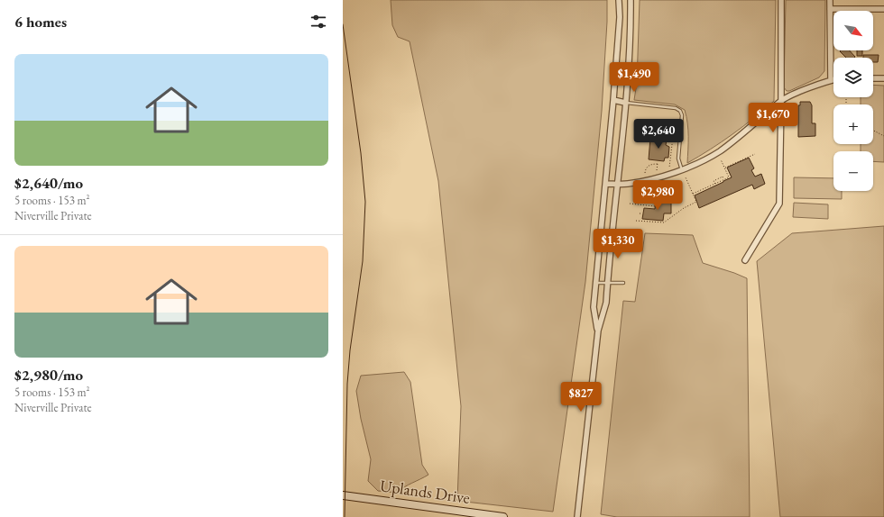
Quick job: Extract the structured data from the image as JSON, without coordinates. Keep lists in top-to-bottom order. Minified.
{"streets":{"main road":["Uplands Drive"]},"north":"bottom right","page":{"heading":"6 homes","map_buttons":["+","−"],"list":[{"name":"$2,640/mo","note":"5 rooms · 153 m² · Niverville Private"},{"name":"$2,980/mo","note":"5 rooms · 153 m² · Niverville Private"}],"price":["$1,490","$1,670","$2,640","$2,980","$1,330","$827"]}}
